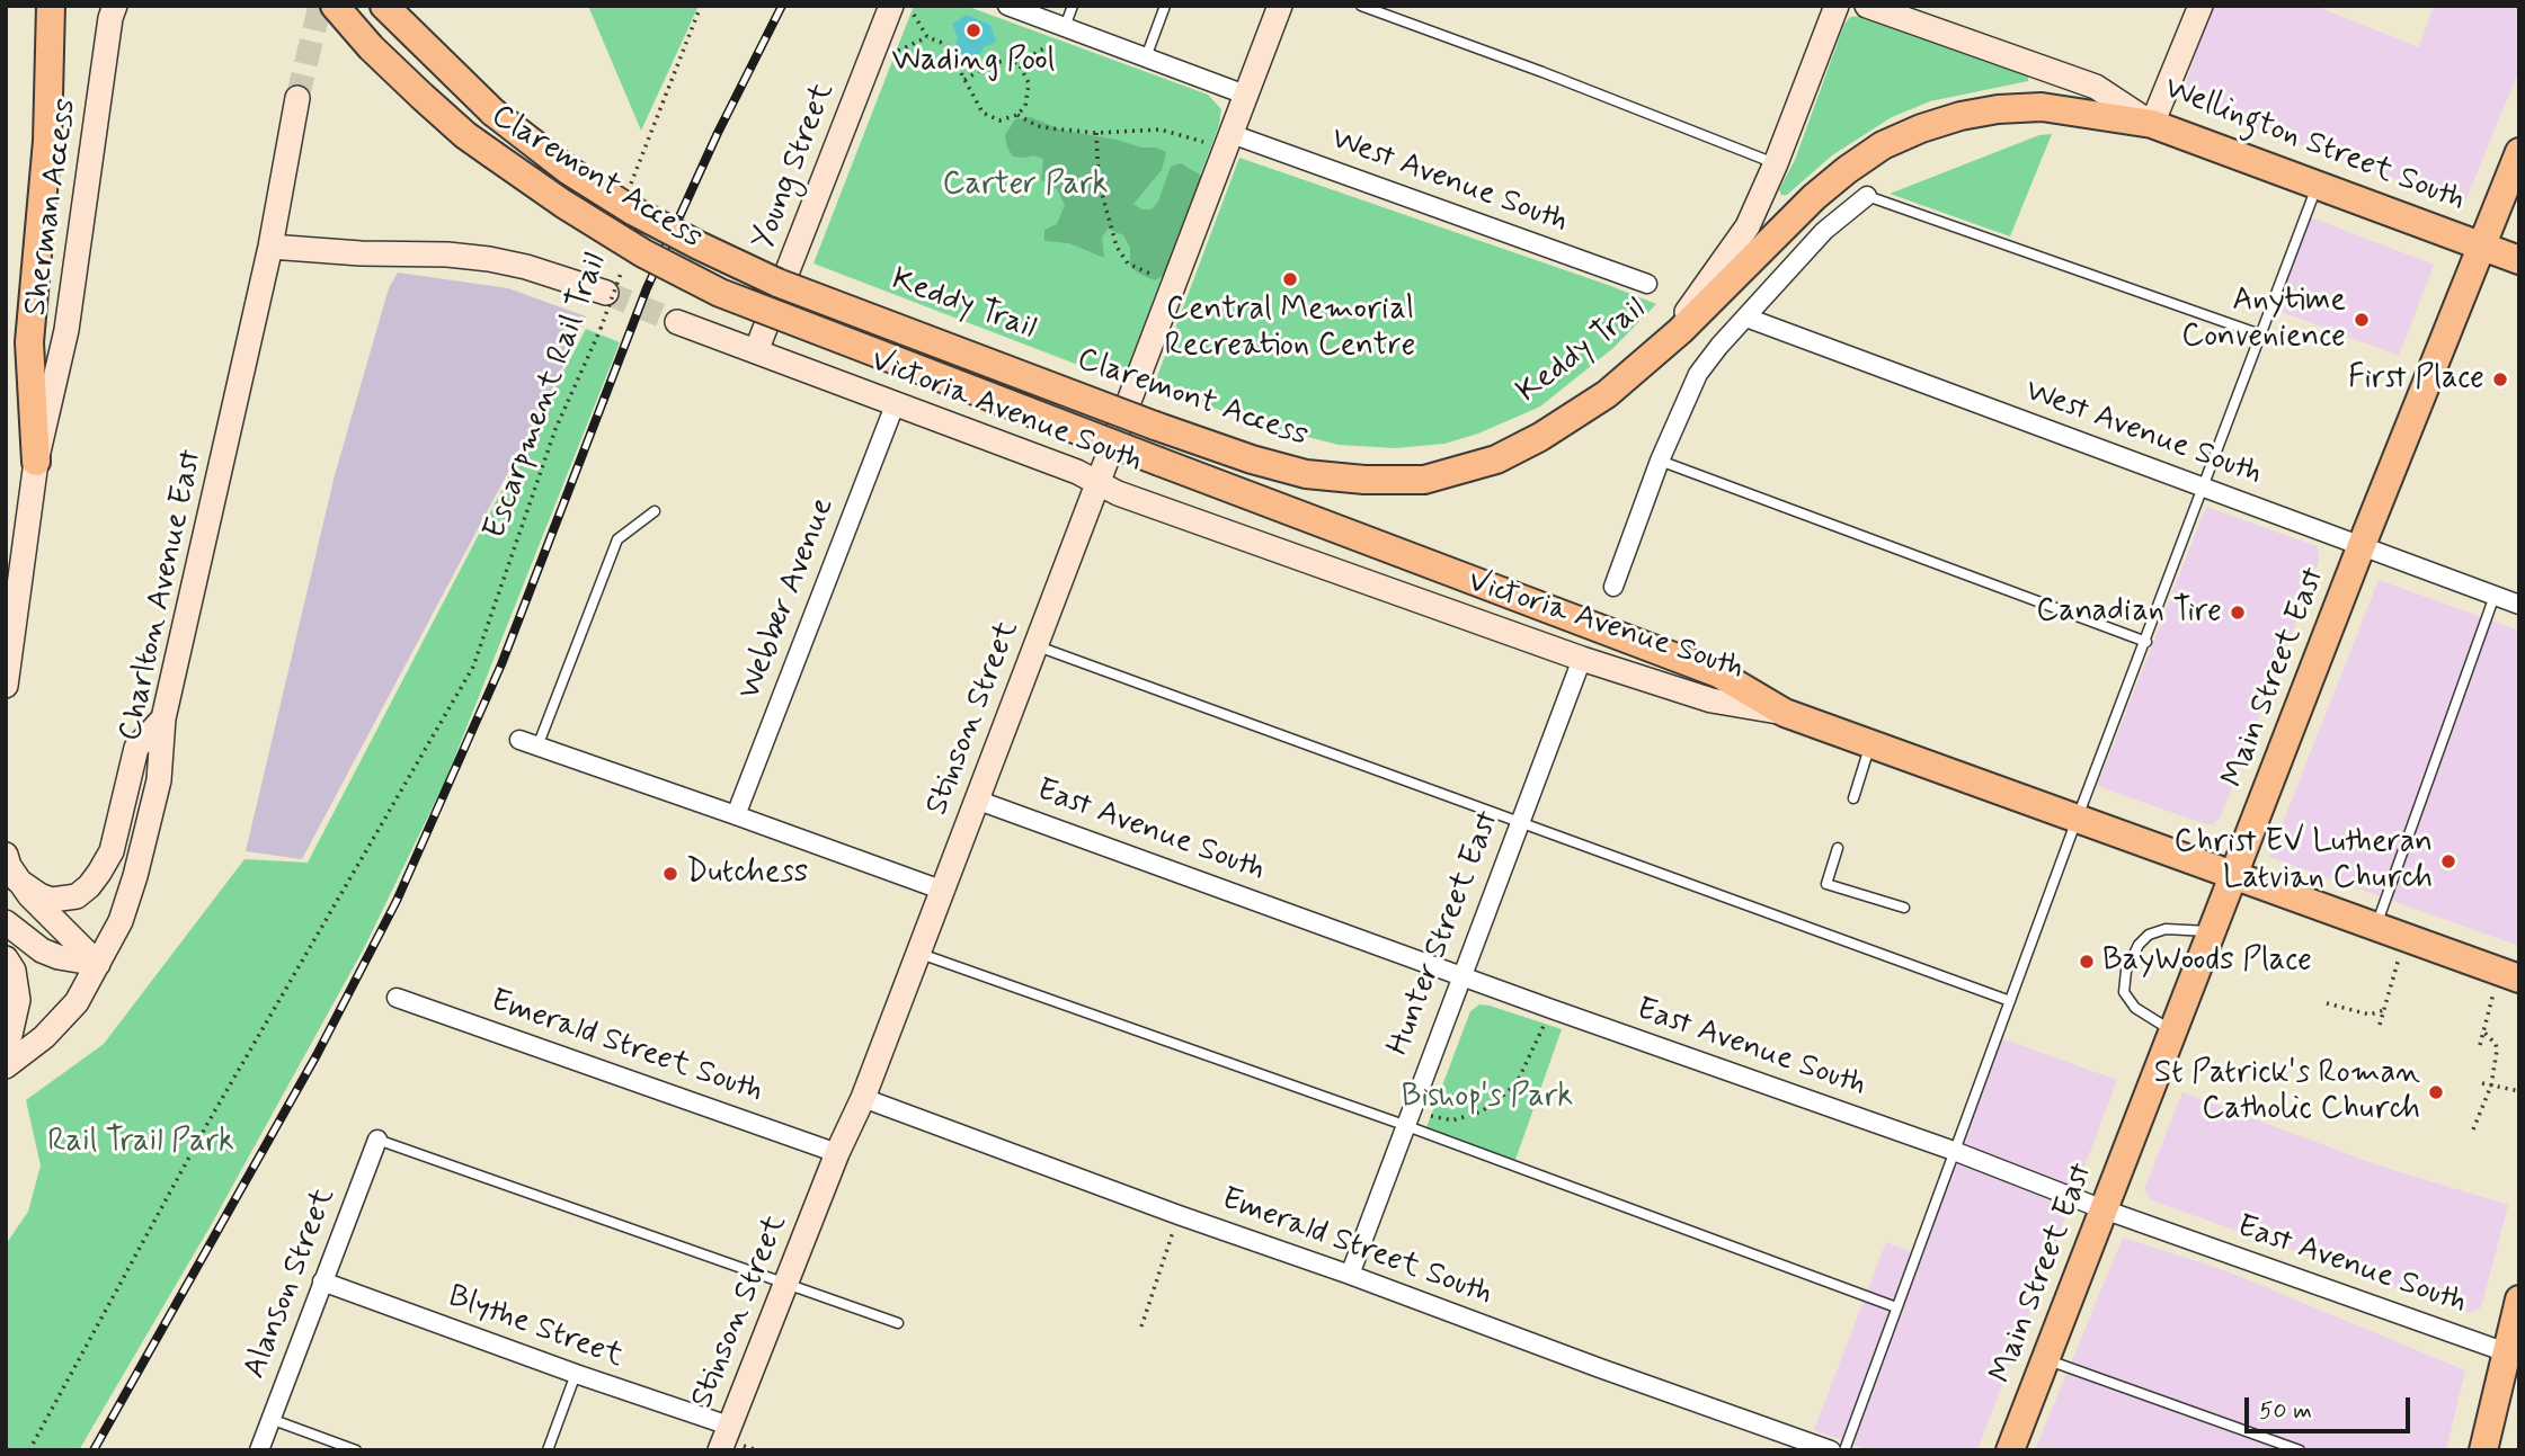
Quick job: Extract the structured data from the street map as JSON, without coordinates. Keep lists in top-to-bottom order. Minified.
{"streets":{"main road":["Wellington Street South","Claremont Access","Victoria Avenue South","Main Street East"],"street":["Young Street","West Avenue South","Sherman Access","Charlton Avenue East","Webber Avenue","Stinson Street","East Avenue South","Hunter Street East","Emerald Street South","Alanson Street","Blythe Street"],"path":["Escarpment Rail Trail"]},"crossings":[["Wellington Street South","Claremont Access"],["Wellington Street South","Main Street East"],["Young Street","Victoria Avenue South"],["Claremont Access","Victoria Avenue South"],["West Avenue South","Main Street East"],["West Avenue South","Stinson Street"],["Victoria Avenue South","Webber Avenue"],["Victoria Avenue South","Main Street East"],["Victoria Avenue South","Stinson Street"],["Victoria Avenue South","Hunter Street East"],["Main Street East","East Avenue South"],["Stinson Street","East Avenue South"],["Stinson Street","Emerald Street South"],["Stinson Street","Blythe Street"],["East Avenue South","Hunter Street East"],["Hunter Street East","Emerald Street South"],["Alanson Street","Blythe Street"]],"parks":["Carter Park","Bishop's Park","Rail Trail Park"],"places":["Wading Pool","Central Memorial Recreation Centre","Anytime Convenience","First Place","Canadian Tire","Christ EV Lutheran Latvian Church","Dutchess","BayWoods Place","St Patrick's Roman Catholic Church"],"scale_bar":"50 m"}
